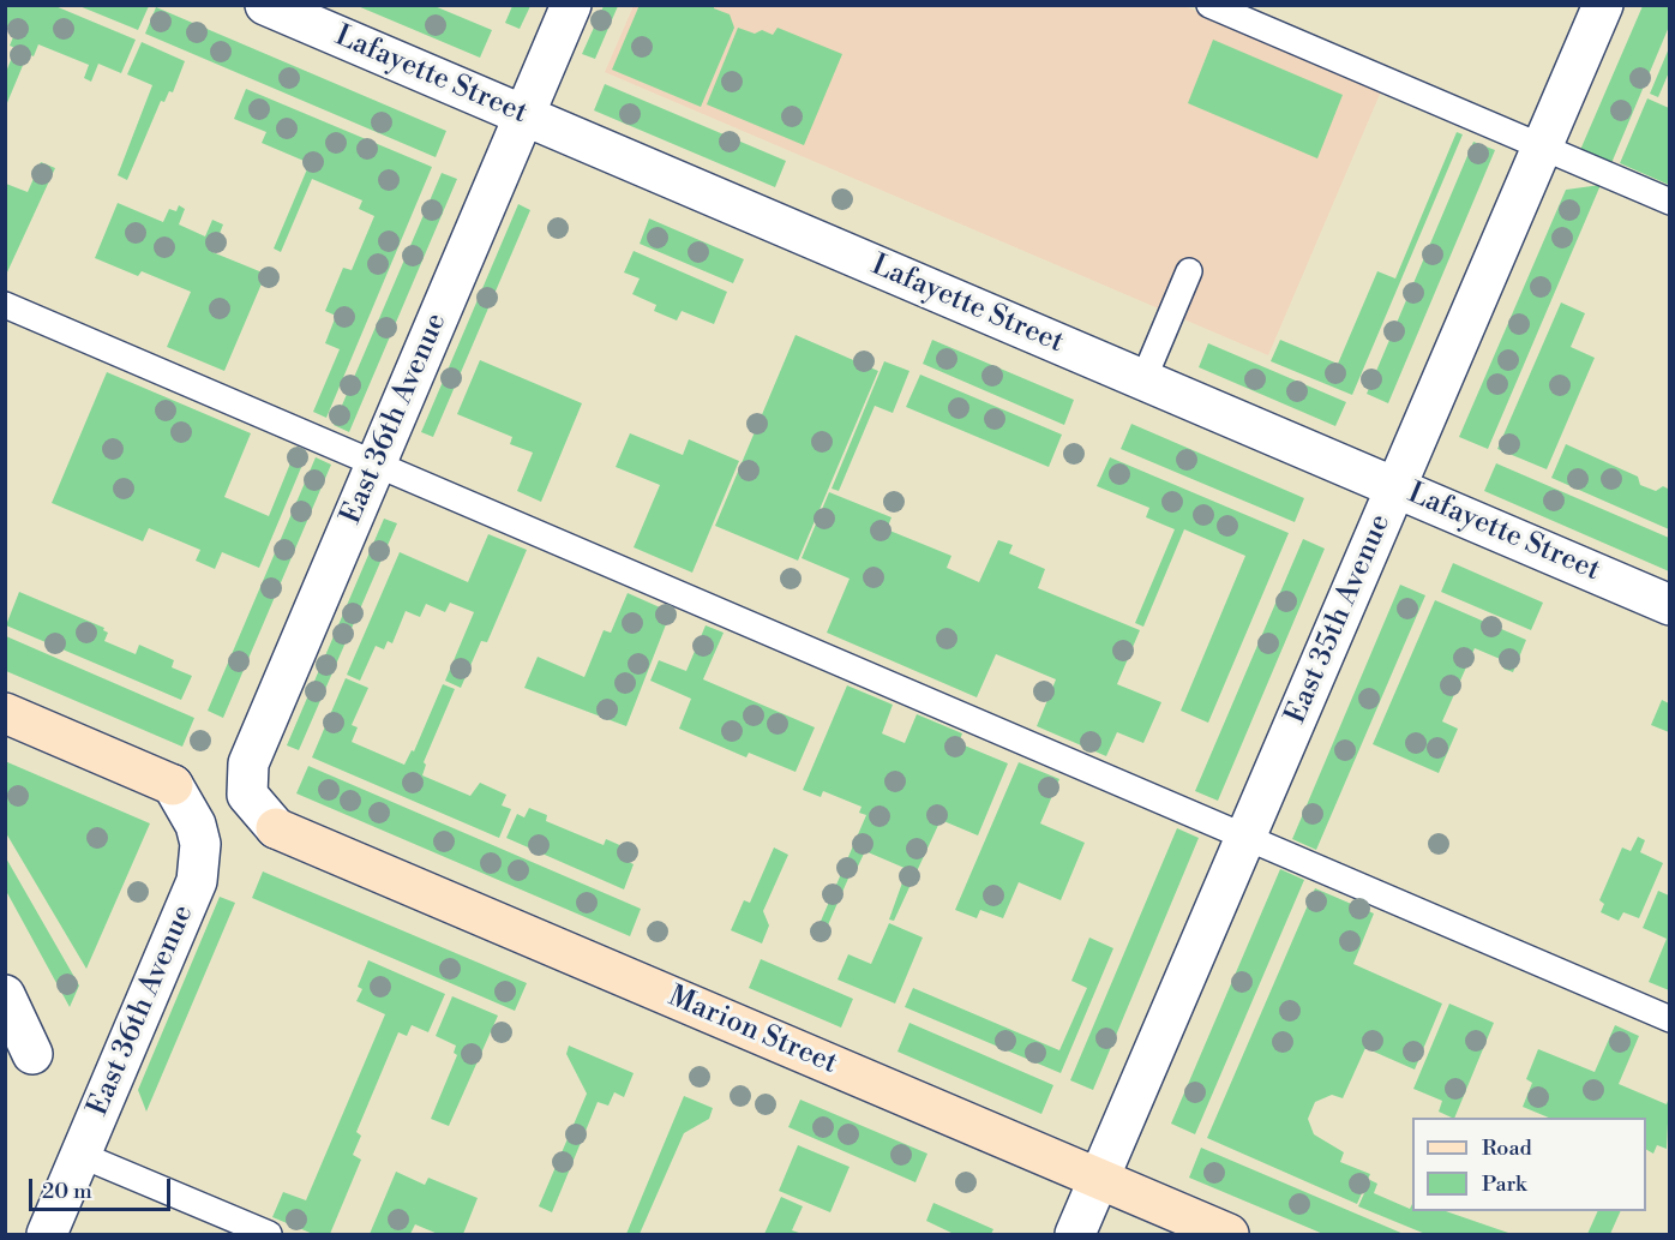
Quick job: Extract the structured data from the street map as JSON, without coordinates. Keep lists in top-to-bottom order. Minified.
{"streets":{"street":["Lafayette Street","East 36th Avenue","East 35th Avenue","Marion Street"]},"crossings":[["Lafayette Street","East 36th Avenue"],["Lafayette Street","East 35th Avenue"],["East 36th Avenue","Marion Street"],["East 35th Avenue","Marion Street"]],"legend":["Road","Park"],"scale_bar":"20 m"}
